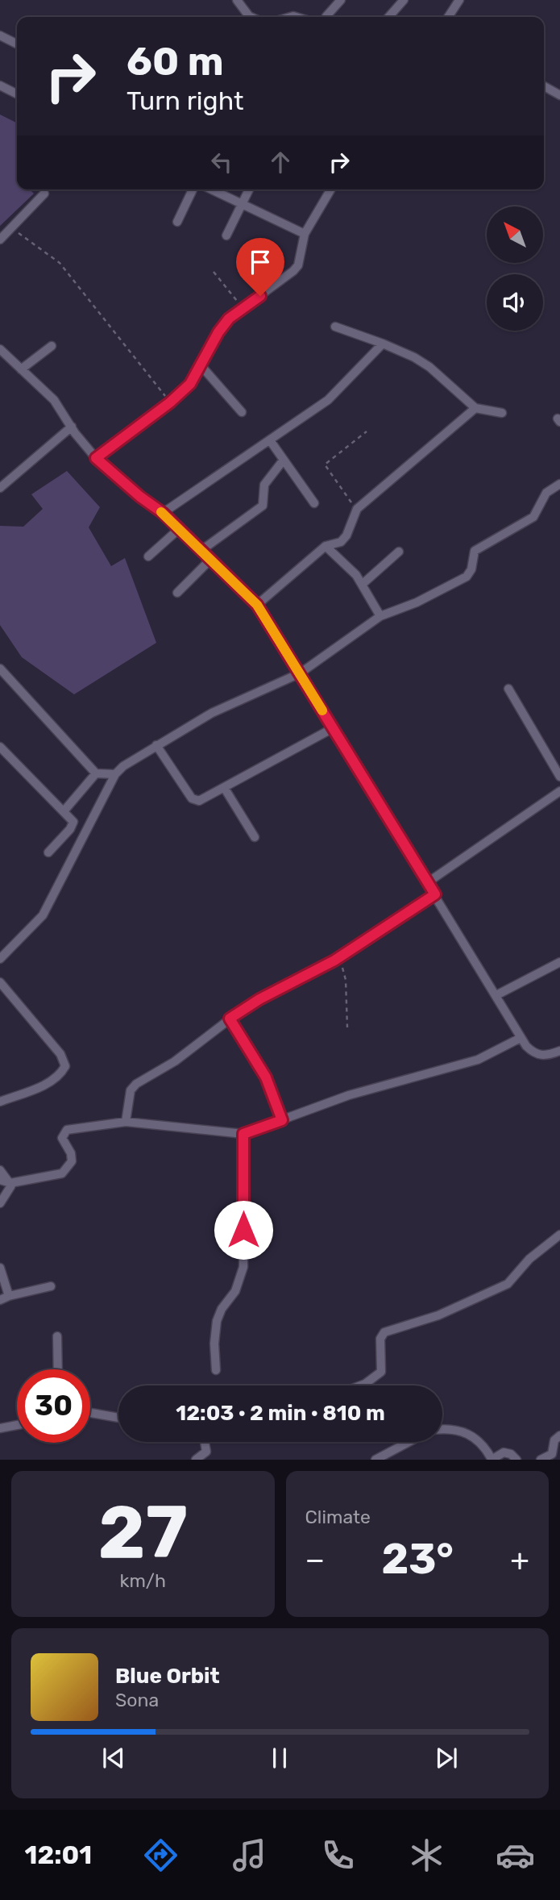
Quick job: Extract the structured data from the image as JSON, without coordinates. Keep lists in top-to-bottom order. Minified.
{"north":"top left","page":{"turn":["60 m","Turn right"],"limit":"30","trip":"12:03 · 2 min · 810 m","tile":[["27","km/h"],"Climate"],"heat":["−","23°","+"],"song":["Blue Orbit","Sona"],"tabs":"12:01"}}
